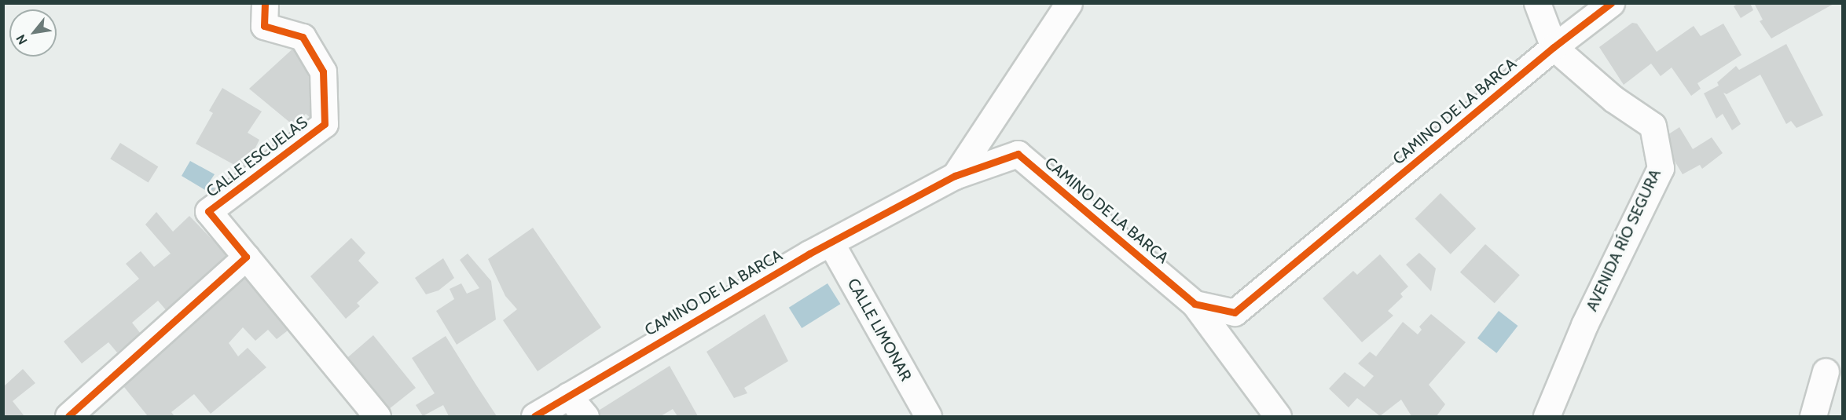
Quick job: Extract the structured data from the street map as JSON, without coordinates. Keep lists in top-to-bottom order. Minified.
{"streets":{"street":["CAMINO DE LA BARCA","CALLE ESCUELAS","AVENIDA RÍO SEGURA","CALLE LIMONAR"]},"crossings":[["CAMINO DE LA BARCA","AVENIDA RÍO SEGURA"],["CAMINO DE LA BARCA","CALLE LIMONAR"]],"north":"bottom left"}
